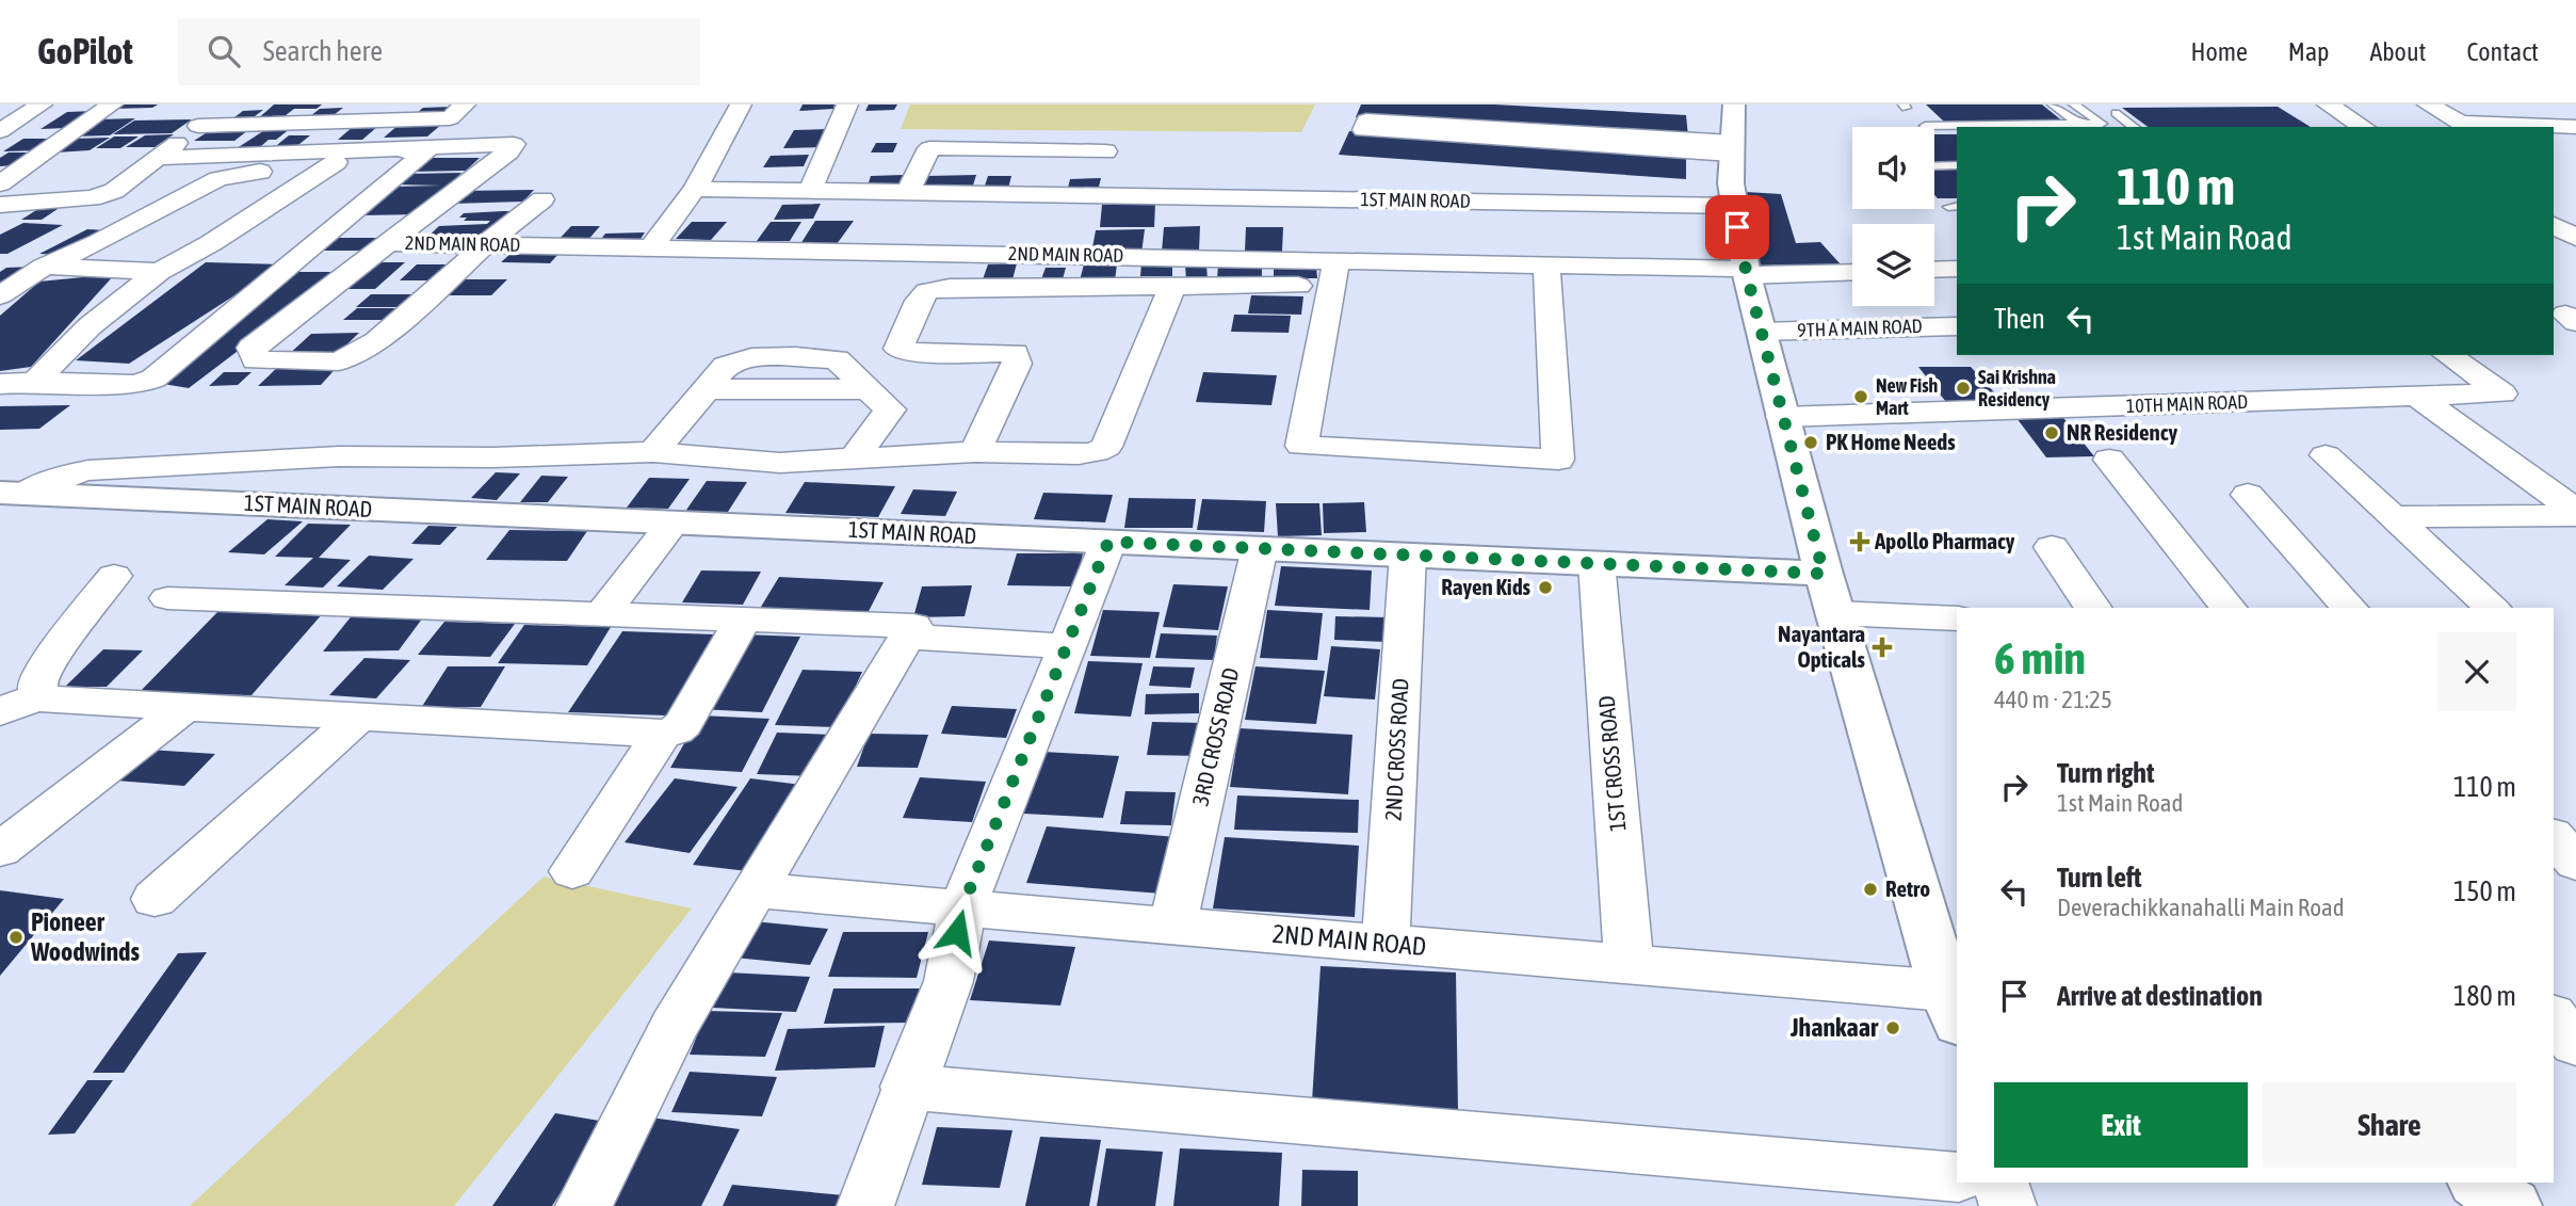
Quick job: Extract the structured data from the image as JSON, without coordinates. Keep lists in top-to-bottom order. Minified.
{"streets":{"street":["1ST MAIN ROAD","2ND MAIN ROAD","9TH A MAIN ROAD","10TH MAIN ROAD","3RD CROSS ROAD","2ND CROSS ROAD","1ST CROSS ROAD"]},"crossings":[["1ST MAIN ROAD","3RD CROSS ROAD"],["1ST MAIN ROAD","2ND CROSS ROAD"],["1ST MAIN ROAD","1ST CROSS ROAD"],["2ND MAIN ROAD","3RD CROSS ROAD"],["2ND MAIN ROAD","2ND CROSS ROAD"],["2ND MAIN ROAD","1ST CROSS ROAD"]],"places":{"other":["Sai Krishna Residency","New Fish Mart","NR Residency","PK Home Needs","Rayen Kids","Retro","Pioneer Woodwinds","Jhankaar"],"health":["Apollo Pharmacy","Nayantara Opticals"]},"page":{"header":"GoPilot","search":"Search here","nav":["Home","Map","About","Contact"],"turn":["110 m","1st Main Road"],"then":"Then","heading":["6 min","440 m · 21:25"],"list":[{"name":"Turn right","note":"1st Main Road","value":"110 m"},{"name":"Turn left","note":"Deverachikkanahalli Main Road","value":"150 m"},{"name":"Arrive at destination","value":"180 m"}],"buttons":["Exit","Share"]}}
